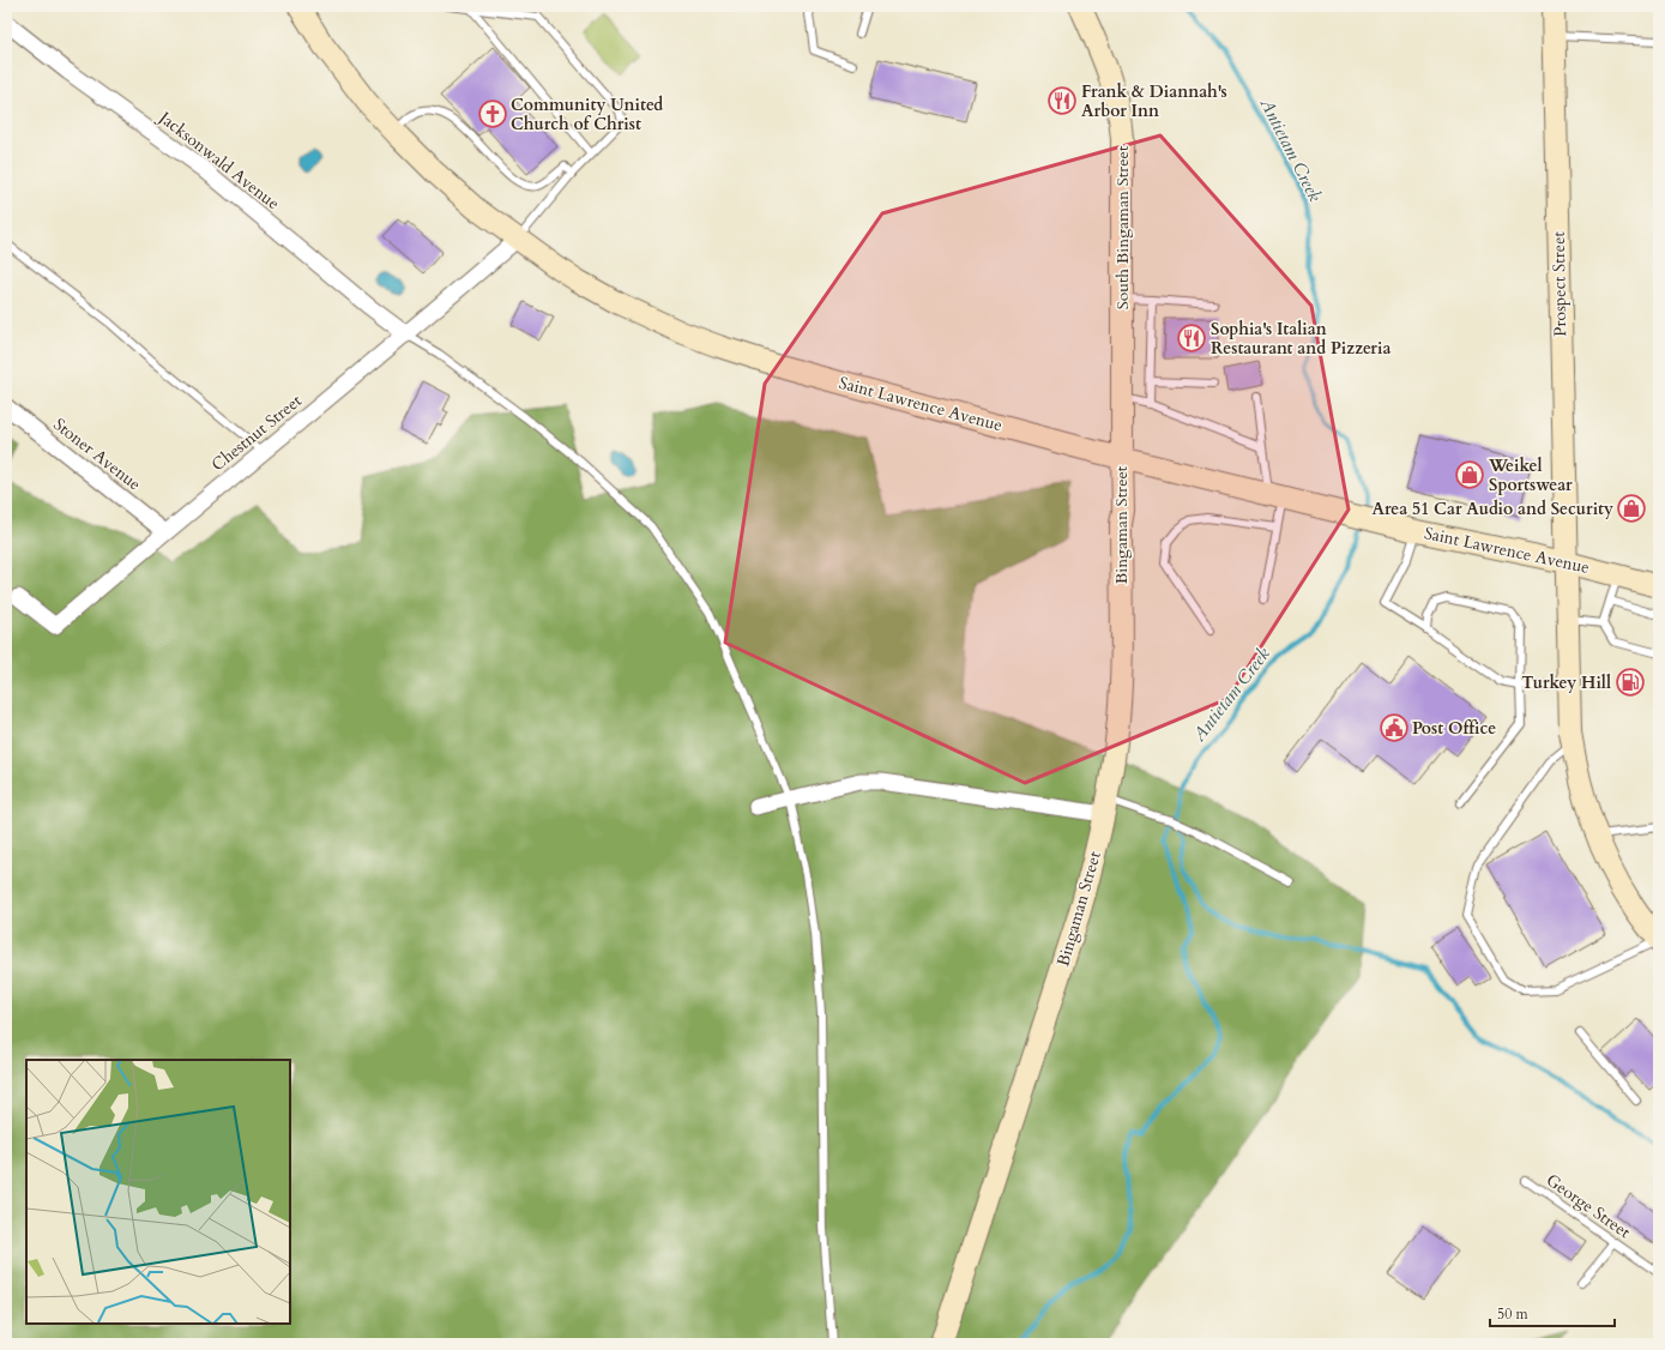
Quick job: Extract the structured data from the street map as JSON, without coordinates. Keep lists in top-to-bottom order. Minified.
{"streets":{"street":["Jacksonwald Avenue","South Bingaman Street","Prospect Street","Saint Lawrence Avenue","Chestnut Street","Stoner Avenue","Bingaman Street"],"lane":["George Street"]},"crossings":[["Jacksonwald Avenue","Chestnut Street"],["South Bingaman Street","Saint Lawrence Avenue"],["South Bingaman Street","Bingaman Street"],["Prospect Street","Saint Lawrence Avenue"],["Saint Lawrence Avenue","Chestnut Street"],["Saint Lawrence Avenue","Bingaman Street"],["Chestnut Street","Stoner Avenue"]],"water":["Antietam Creek"],"places":{"restaurant":["Frank & Diannah's Arbor Inn","Sophia's Italian Restaurant and Pizzeria"],"church":["Community United Church of Christ"],"shop":["Weikel Sportswear","Area 51 Car Audio and Security"],"fuel station":["Turkey Hill"],"public building":["Post Office"]},"scale_bar":"50 m"}
